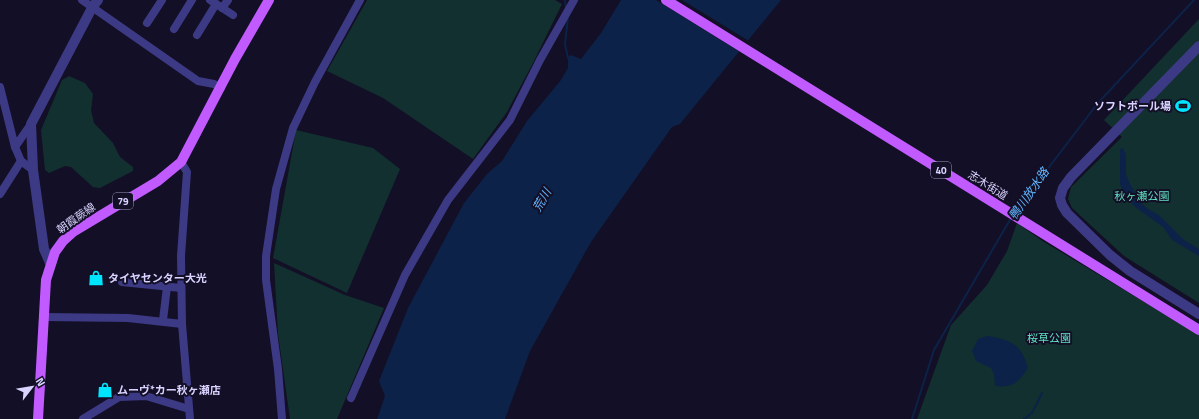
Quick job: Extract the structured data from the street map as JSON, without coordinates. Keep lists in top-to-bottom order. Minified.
{"streets":{"main road":["40","志木街道","79","朝霞蕨線"]},"water":["鴨川放水路","荒川"],"parks":["秋ヶ瀬公園","桜草公園"],"places":{"sports":["ソフトボール場"],"shop":["タイヤセンター大光","ムーヴ*カー秋ヶ瀬店"]},"north":"top right"}
